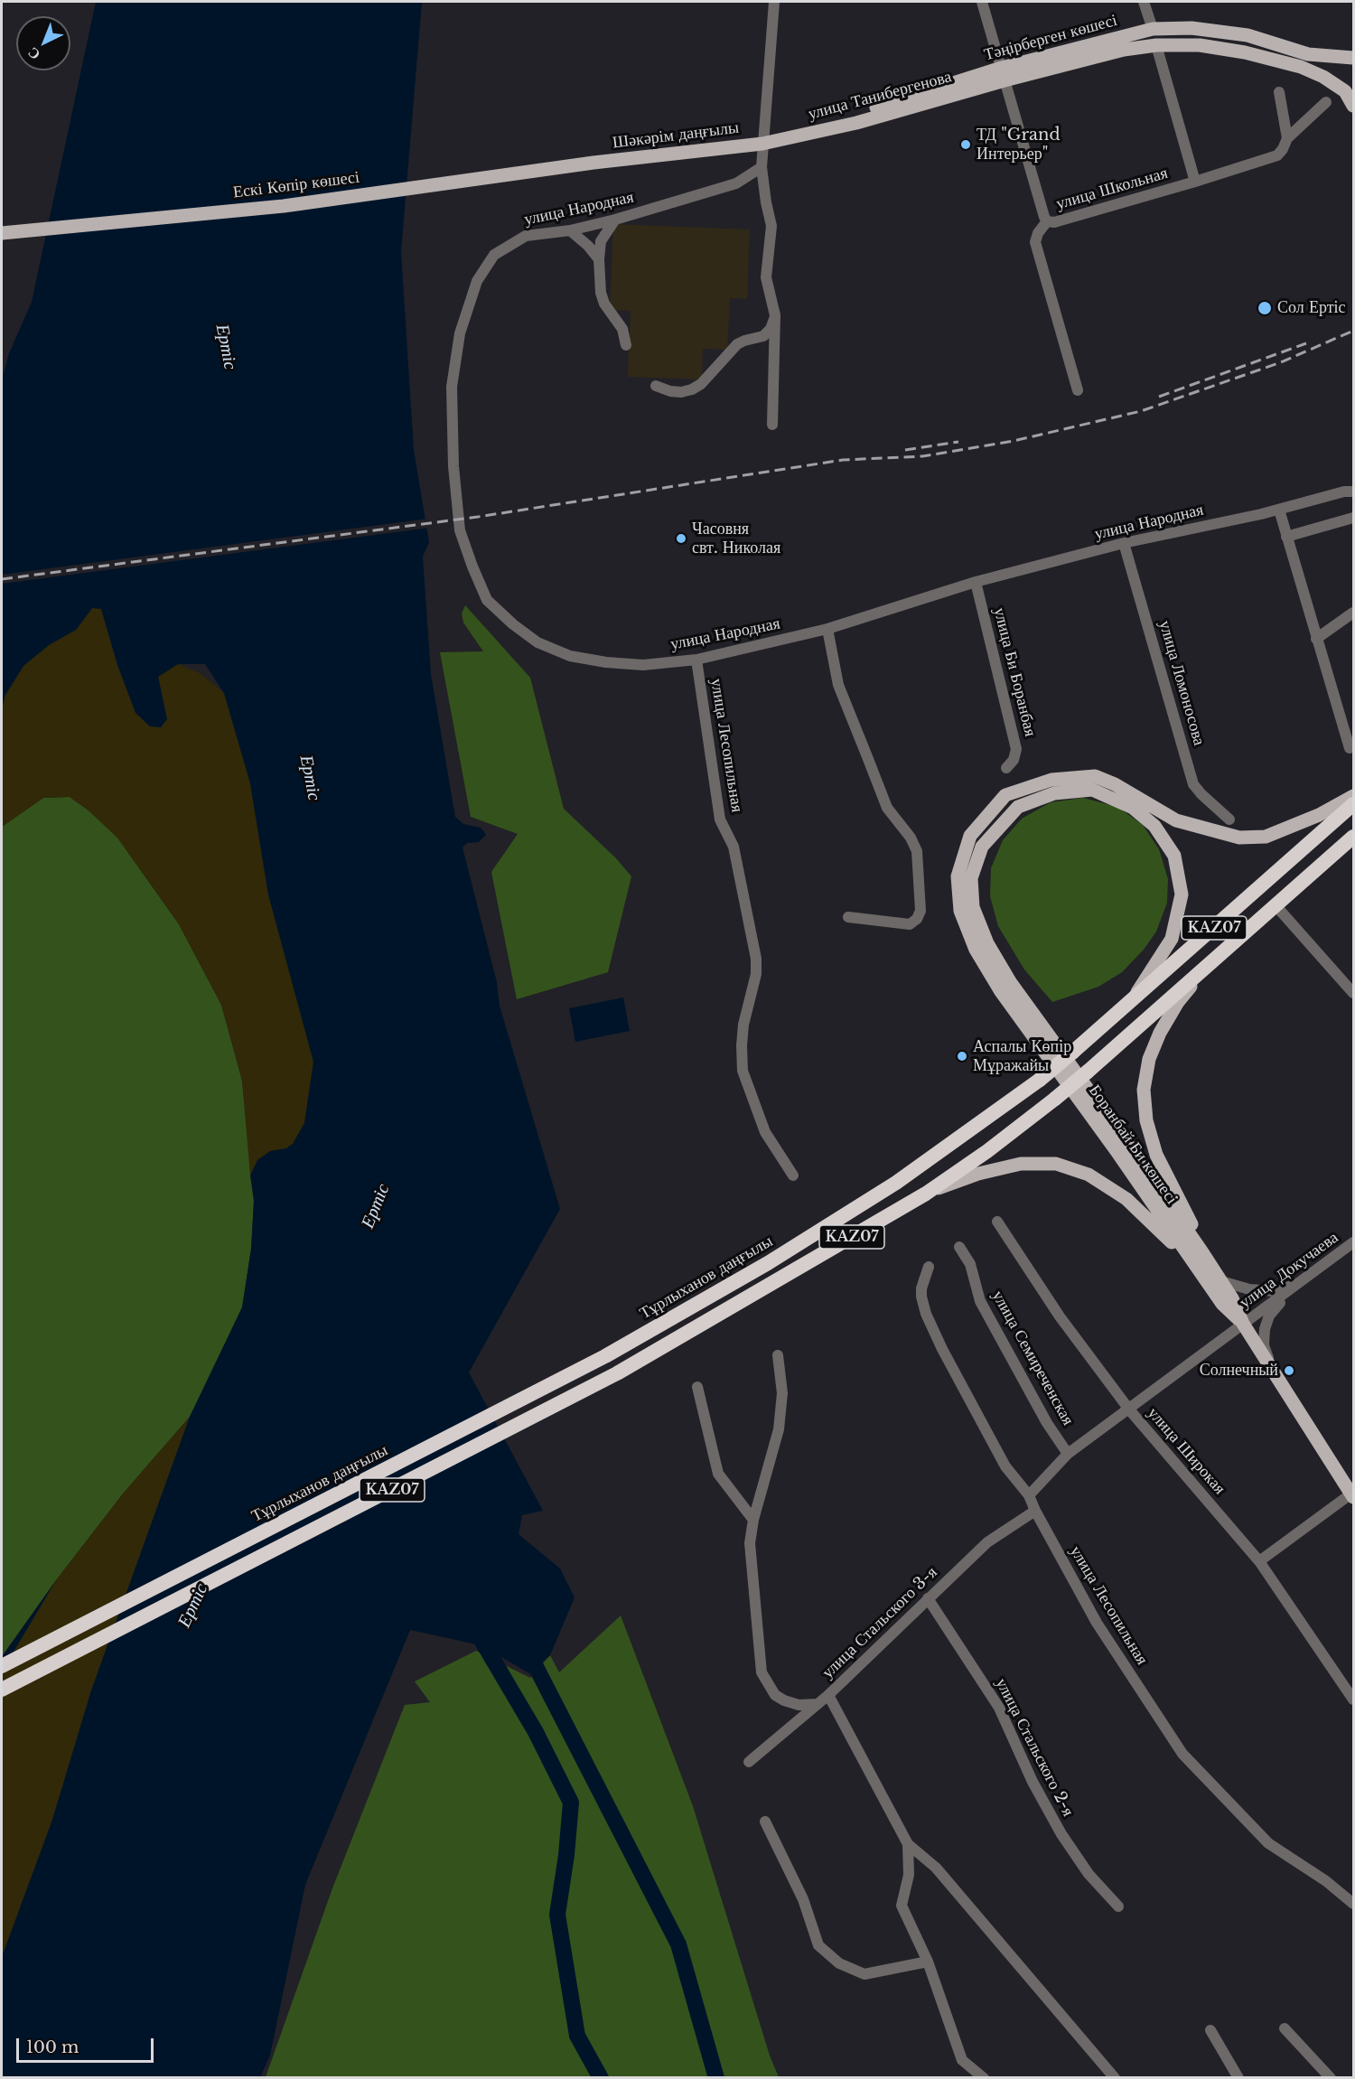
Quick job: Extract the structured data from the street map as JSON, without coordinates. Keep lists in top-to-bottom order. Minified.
{"streets":{"highway":["KAZ07","Тұрлыханов даңғылы"],"main road":["Тәңірберген көшесі","улица Танибергенова","Шәкәрім даңғылы","Ескі Көпір көшесі","Боранбай Би көшесі"],"street":["улица Школьная","улица Народная","улица Би Боранбая","улица Ломоносова","улица Лесопильная","улица Докучаева","улица Семиреченская","улица Широкая","улица Стальского 3-я","улица Стальского 2-я"]},"crossings":[["Тәңірберген көшесі","улица Танибергенова"],["Тәңірберген көшесі","улица Школьная"],["улица Танибергенова","Шәкәрім даңғылы"],["улица Танибергенова","улица Школьная"],["Шәкәрім даңғылы","Ескі Көпір көшесі"],["улица Народная","улица Би Боранбая"],["улица Народная","улица Ломоносова"],["улица Народная","улица Лесопильная"],["улица Лесопильная","улица Стальского 3-я"],["Боранбай Би көшесі","улица Докучаева"],["улица Стальского 3-я","улица Стальского 2-я"]],"water":["Ертіс"],"places":["ТД \"Grand Интерьер\"","Сол Ертіс","Часовня свт. Николая","Аспалы Көпір Мұражайы","Солнечный"],"scale_bar":"100 m","north":"bottom left"}
